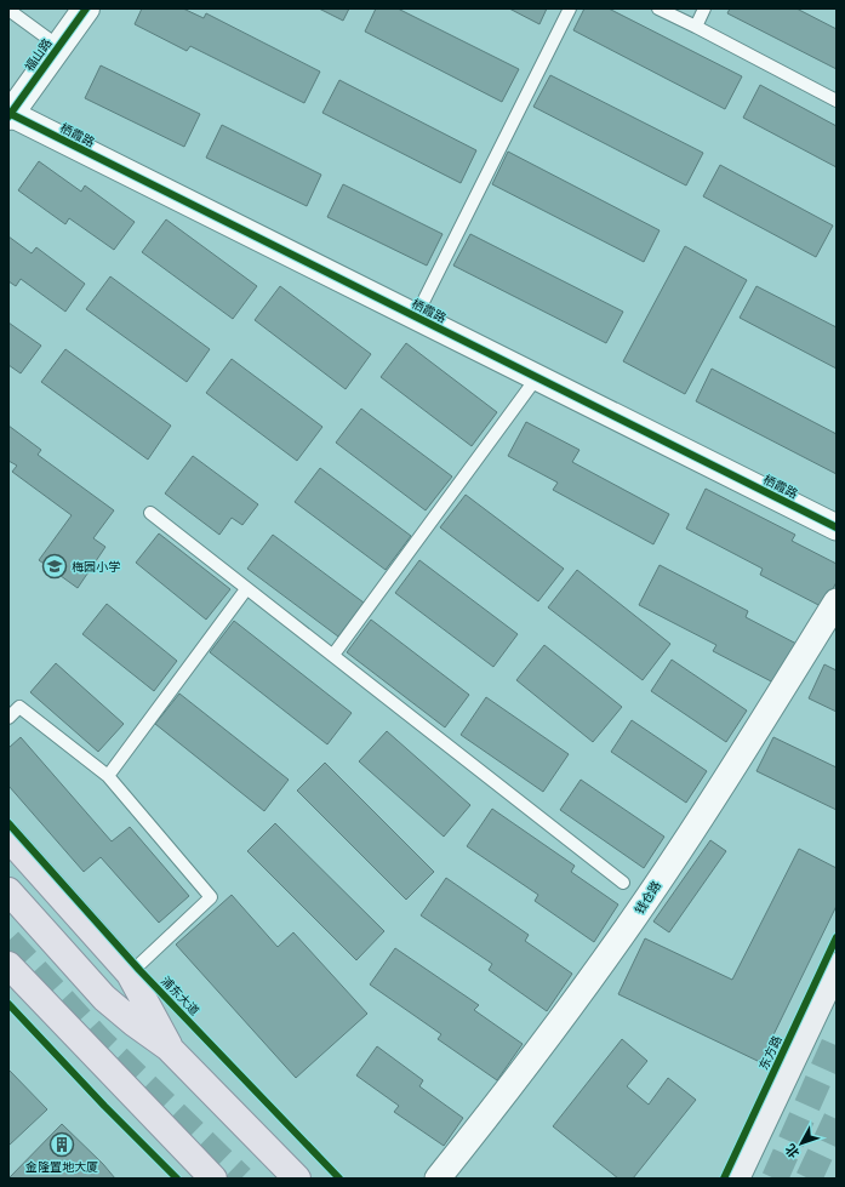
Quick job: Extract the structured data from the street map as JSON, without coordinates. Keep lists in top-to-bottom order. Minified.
{"streets":{"main road":["东方路"],"street":["福山路","栖霞路","钱仓路"],"cycle path":["浦东大道"]},"crossings":[["福山路","栖霞路"]],"places":{"school or university":["梅园小学"],"building":["金隆置地大厦"]},"north":"bottom left"}
